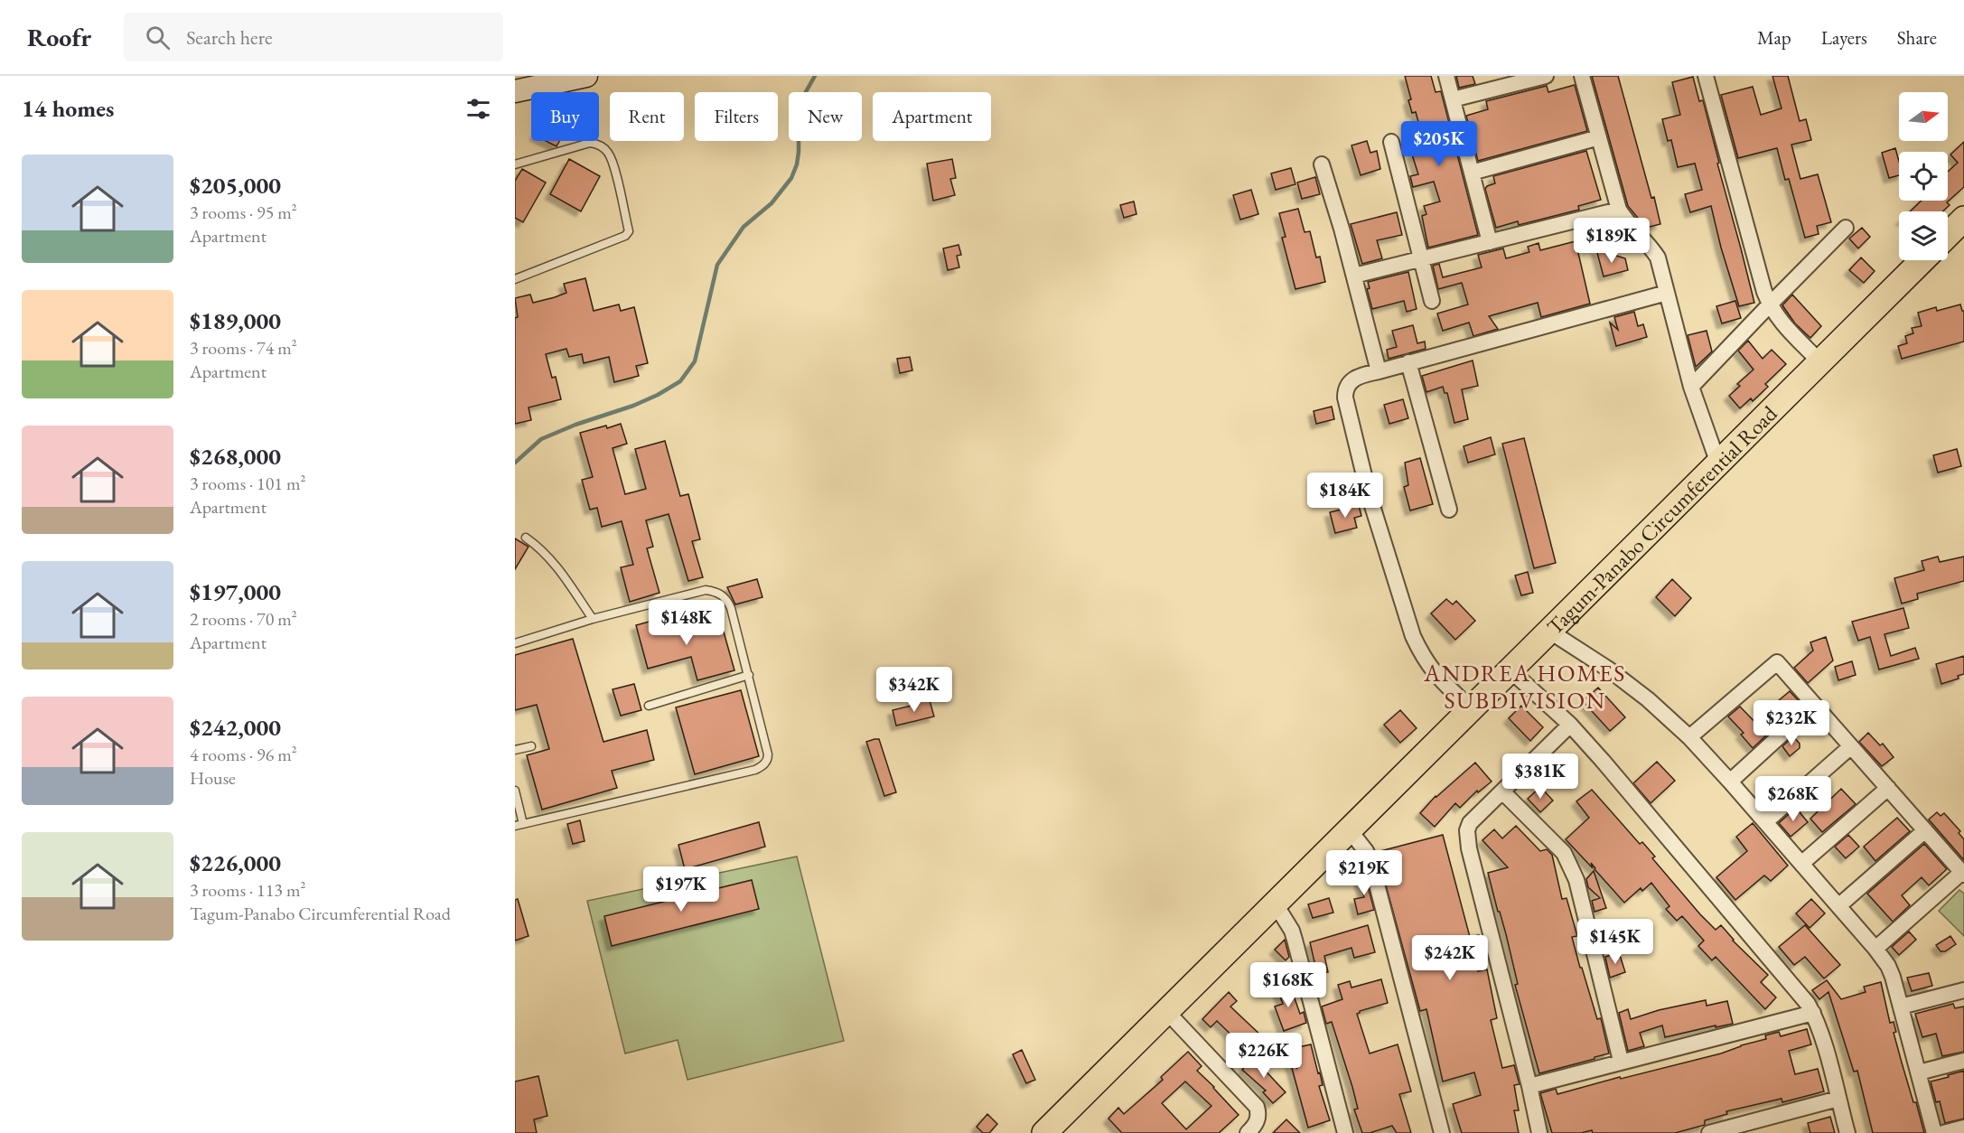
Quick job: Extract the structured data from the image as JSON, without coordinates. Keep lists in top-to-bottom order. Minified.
{"streets":{"main road":["Tagum-Panabo Circumferential Road"]},"districts":["ANDREA HOMES SUBDIVISION"],"north":"right","page":{"header":"Roofr","search":"Search here","nav":["Map","Layers","Share"],"heading":"14 homes","chip":["Buy","Rent","Filters","New","Apartment"],"price":["$205K","$189K","$184K","$148K","$342K","$232K","$381K","$268K","$219K","$197K","$145K","$242K","$168K","$226K"],"list":[{"name":"$205,000","note":"3 rooms · 95 m² · Apartment"},{"name":"$189,000","note":"3 rooms · 74 m² · Apartment"},{"name":"$268,000","note":"3 rooms · 101 m² · Apartment"},{"name":"$197,000","note":"2 rooms · 70 m² · Apartment"},{"name":"$242,000","note":"4 rooms · 96 m² · House"},{"name":"$226,000","note":"3 rooms · 113 m² · Tagum-Panabo Circumferential Road"}]}}
